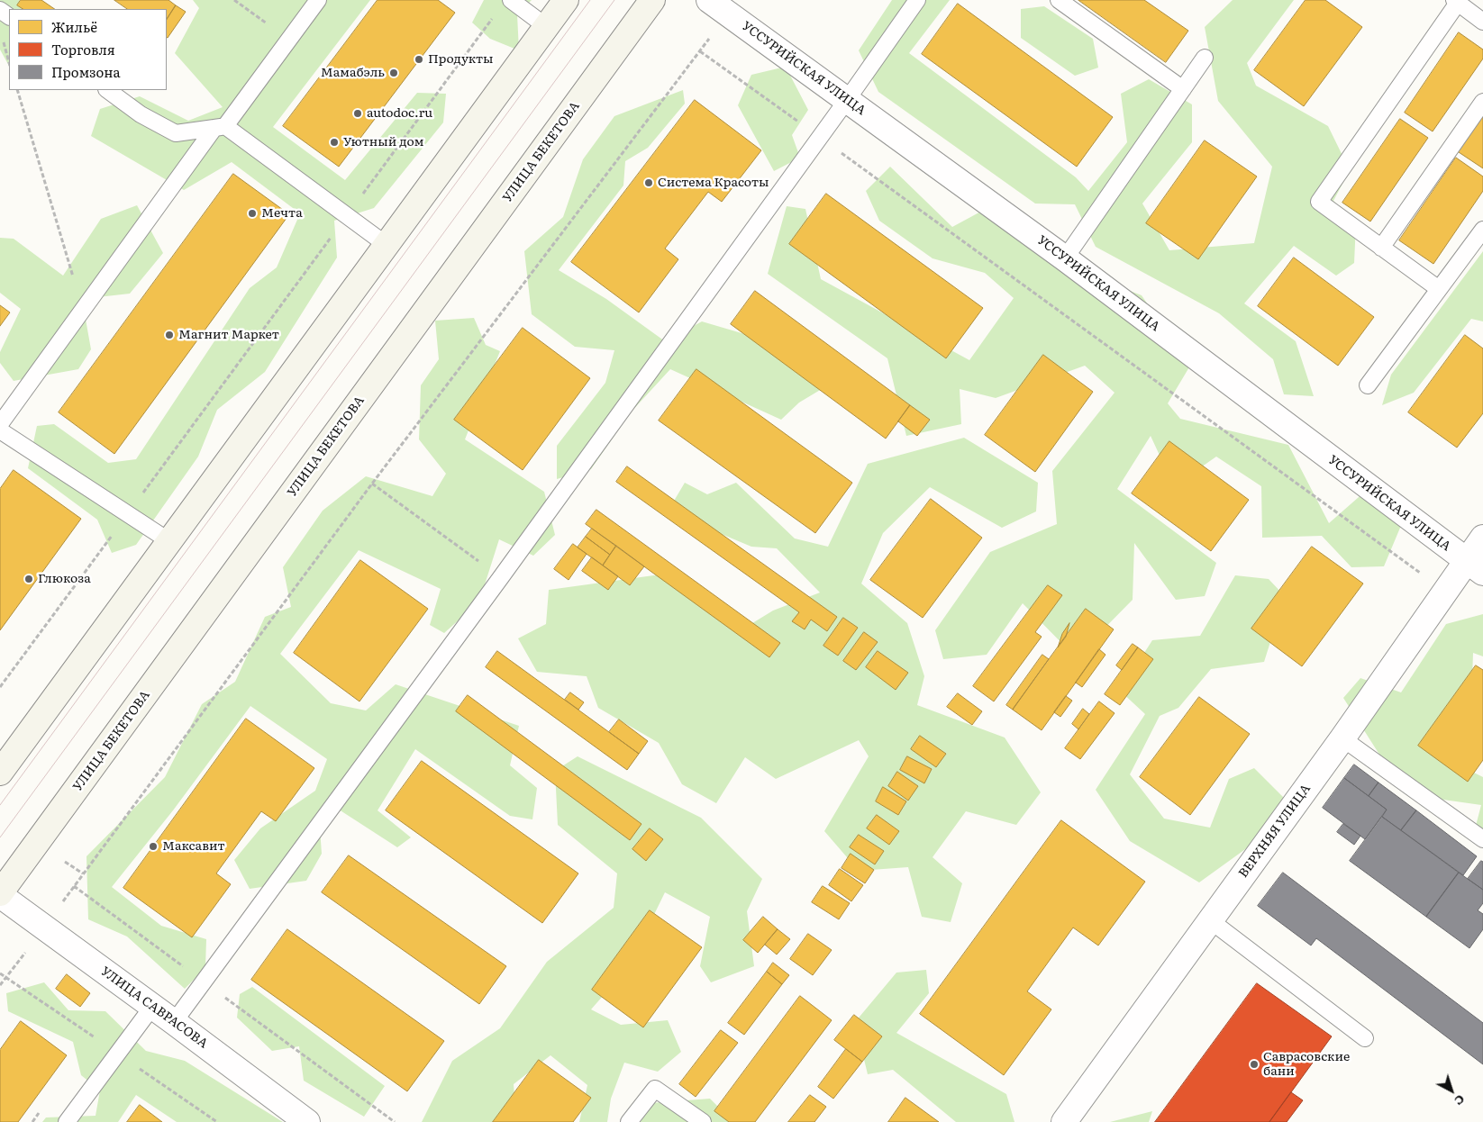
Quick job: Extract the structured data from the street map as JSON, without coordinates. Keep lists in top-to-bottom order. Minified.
{"streets":{"main road":["УЛИЦА БЕКЕТОВА"],"street":["УССУРИЙСКАЯ УЛИЦА","ВЕРХНЯЯ УЛИЦА","УЛИЦА САВРАСОВА"]},"crossings":[["УССУРИЙСКАЯ УЛИЦА","ВЕРХНЯЯ УЛИЦА"],["УЛИЦА БЕКЕТОВА","УЛИЦА САВРАСОВА"]],"places":["Продукты","Мамабэль","autodoc.ru","Уютный дом","Система Красоты","Мечта","Магнит Маркет","Глюкоза","Максавит","Саврасовские бани"],"legend":["Жильё","Торговля","Промзона"],"north":"bottom right"}
